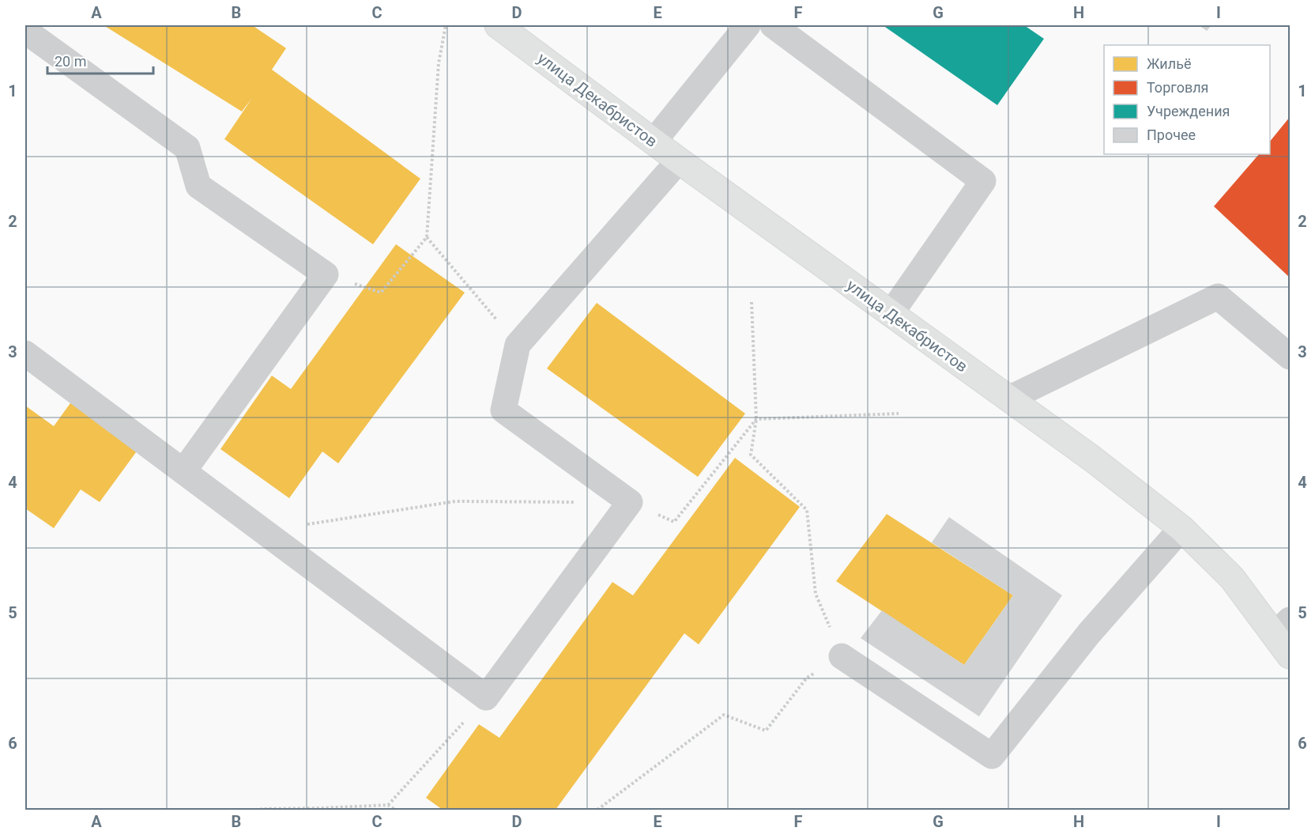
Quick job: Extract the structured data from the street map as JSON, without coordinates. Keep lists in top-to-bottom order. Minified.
{"streets":{"main road":["улица Декабристов"]},"legend":["Жильё","Торговля","Учреждения","Прочее"],"scale_bar":"20 m","grid":{"columns":["A","B","C","D","E","F","G","H","I"],"rows":["1","2","3","4","5","6"]}}
